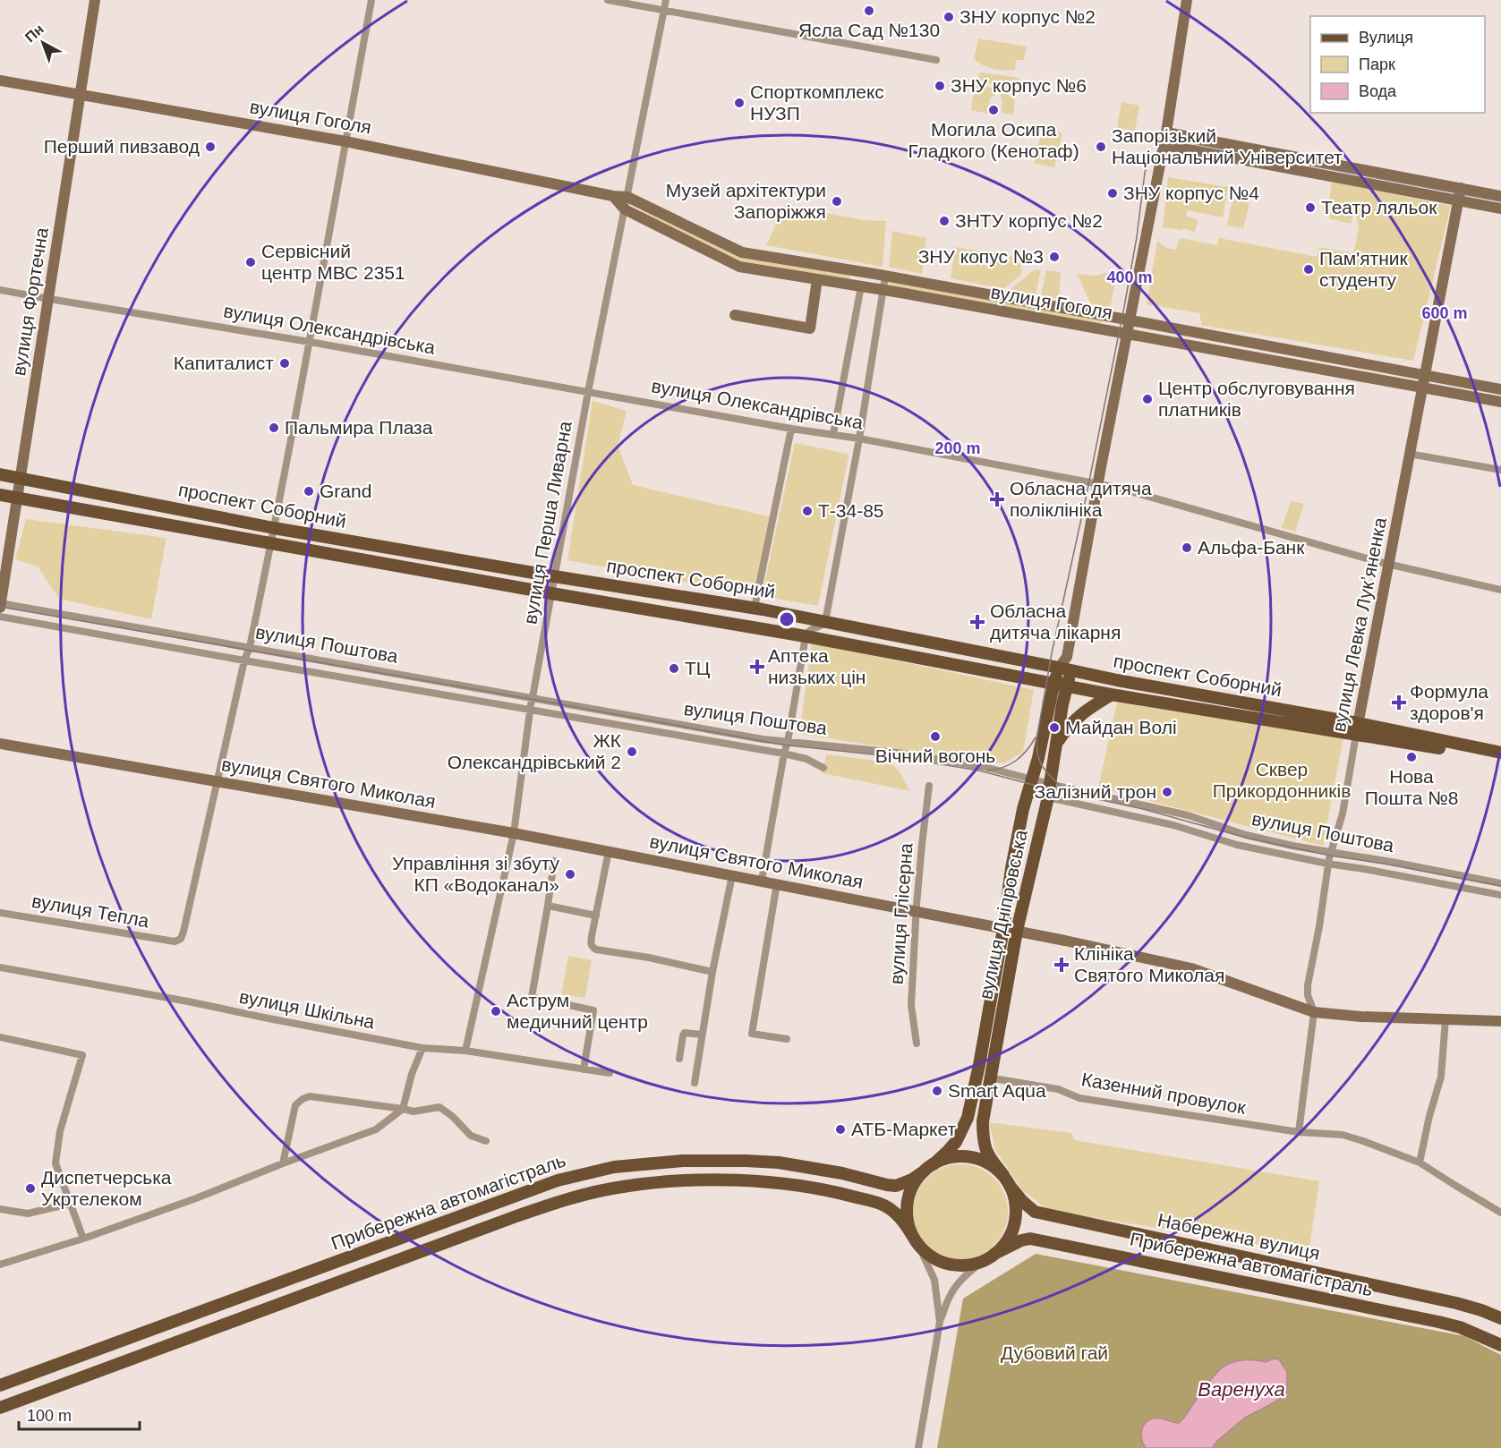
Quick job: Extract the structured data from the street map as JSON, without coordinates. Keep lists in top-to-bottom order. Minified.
{"streets":{"main road":["проспект Соборний","вулиця Дніпровська","Прибережна автомагістраль","Набережна вулиця"],"street":["вулиця Гоголя","вулиця Фортечна","вулиця Олександрівська","вулиця Перша Ливарна","вулиця Левка Лукʼяненка","вулиця Поштова","вулиця Святого Миколая","вулиця Тепла","вулиця Глісерна","вулиця Шкільна","Казенний провулок"]},"crossings":[["вулиця Гоголя","вулиця Фортечна"],["вулиця Гоголя","вулиця Перша Ливарна"],["вулиця Гоголя","вулиця Левка Лукʼяненка"],["вулиця Гоголя","вулиця Дніпровська"],["вулиця Фортечна","вулиця Олександрівська"],["вулиця Фортечна","проспект Соборний"],["вулиця Фортечна","вулиця Поштова"],["вулиця Олександрівська","вулиця Перша Ливарна"],["вулиця Олександрівська","вулиця Левка Лукʼяненка"],["вулиця Олександрівська","вулиця Дніпровська"],["проспект Соборний","вулиця Перша Ливарна"],["проспект Соборний","вулиця Левка Лукʼяненка"],["проспект Соборний","вулиця Дніпровська"],["вулиця Перша Ливарна","вулиця Поштова"],["вулиця Перша Ливарна","вулиця Святого Миколая"],["вулиця Перша Ливарна","вулиця Шкільна"],["вулиця Левка Лукʼяненка","вулиця Поштова"],["вулиця Левка Лукʼяненка","вулиця Святого Миколая"],["вулиця Левка Лукʼяненка","Казенний провулок"],["вулиця Поштова","вулиця Дніпровська"],["вулиця Святого Миколая","вулиця Тепла"],["вулиця Святого Миколая","вулиця Глісерна"],["вулиця Святого Миколая","вулиця Дніпровська"],["вулиця Дніпровська","Казенний провулок"],["вулиця Дніпровська","Прибережна автомагістраль"],["вулиця Дніпровська","Набережна вулиця"],["Прибережна автомагістраль","Набережна вулиця"]],"water":["Варенуха"],"parks":["Сквер Прикордонників","Дубовий гай"],"places":{"other":["Ясла Сад №130","ЗНУ корпус №2","ЗНУ корпус №6","Спорткомплекс НУЗП","Могила Осипа Гладкого (Кенотаф)","Перший пивзавод","Запорізький Національний Університет","ЗНУ корпус №4","Музей архітектури Запоріжжя","Театр ляльок","ЗНТУ корпус №2","ЗНУ копус №3","Сервісний центр МВС 2351","Пам'ятник студенту","Капиталист","Центр обслуговування платників","Пальмира Плаза","Grand","Т-34-85","Альфа-Банк","ТЦ","Майдан Волі","Вічний вогонь","ЖК Олександрівський 2","Нова Пошта №8","Залізний трон","Управлiння зi збуту КП «Водоканал»","Аструм медичний центр","Smart Aqua","АТБ-Маркет","Диспетчерська Укртелеком"],"health":["Обласна дитяча поліклініка","Обласна дитяча лікарня","Аптека низьких цін","Формула здоров'я","Клініка Святого Миколая"]},"legend":["Вулиця","Парк","Вода"],"scale_bar":"100 m","north":"top left","rings":["400 m","600 m","200 m"]}
